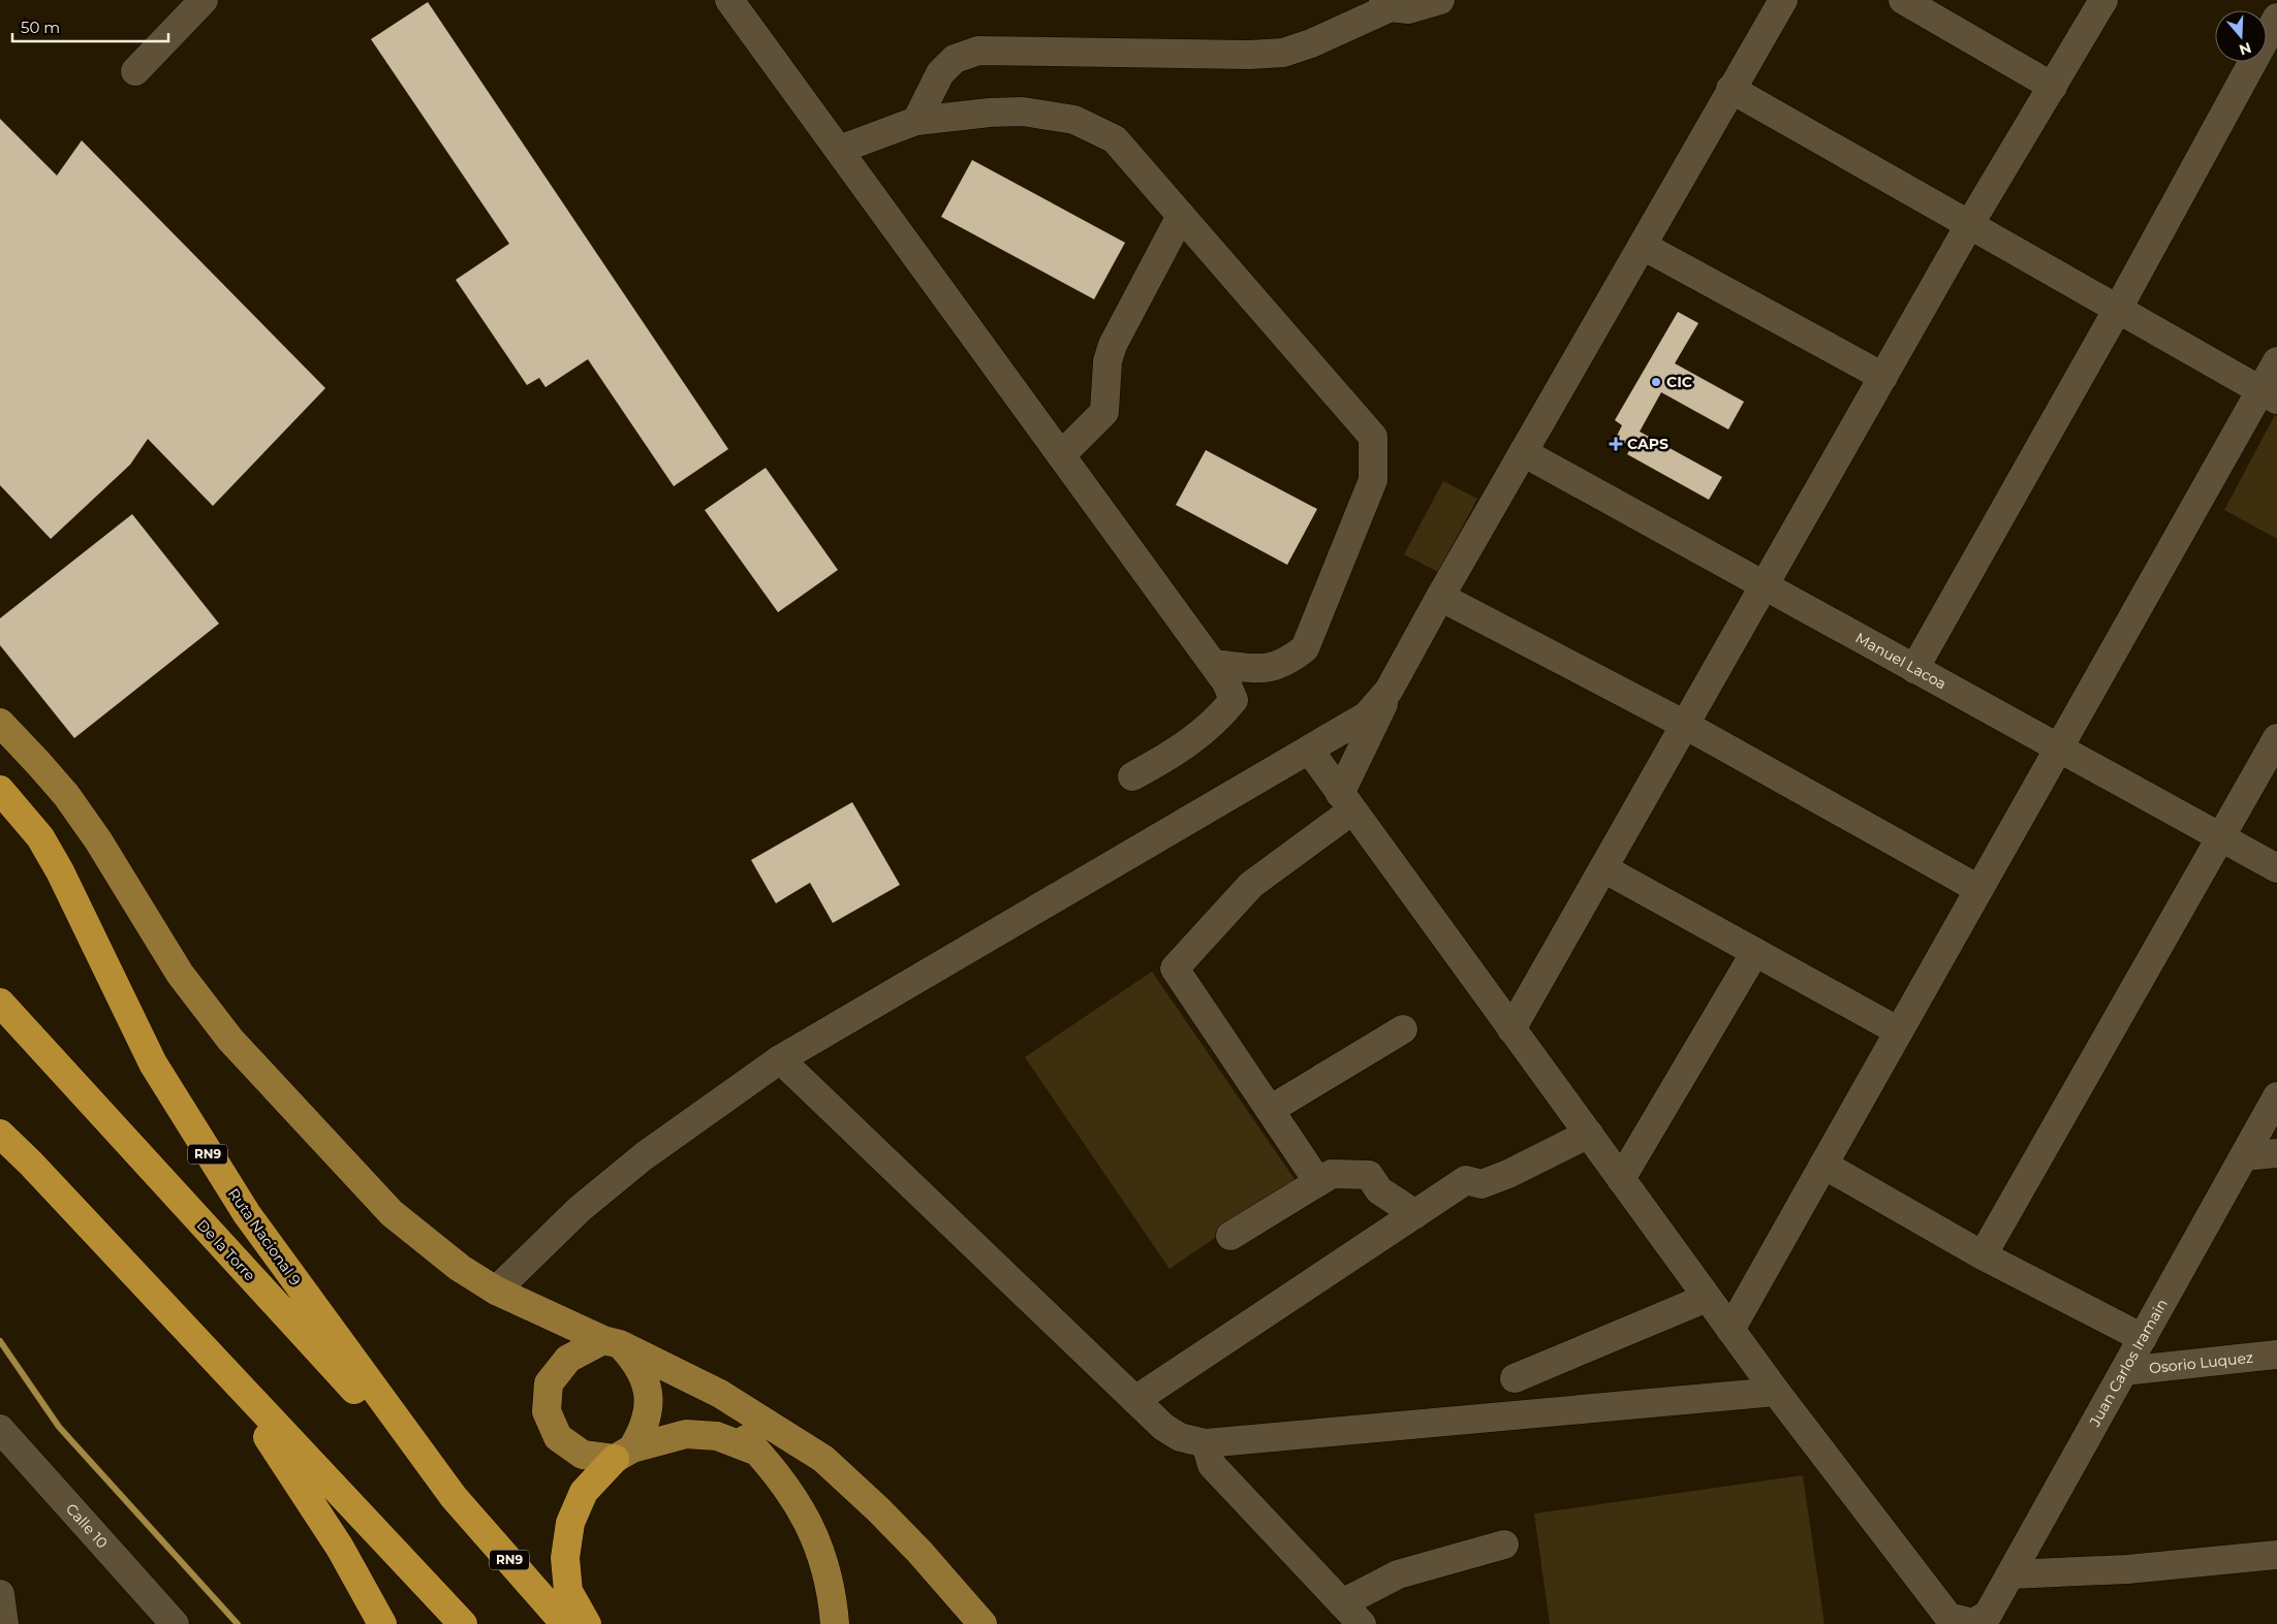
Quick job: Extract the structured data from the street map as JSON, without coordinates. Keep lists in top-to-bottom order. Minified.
{"streets":{"highway":["RN9","Ruta Nacional 9","De la Torre"],"street":["Manuel Lacoa","Juan Carlos Iramain","Osorio Luquez","Calle 10"]},"crossings":[["Ruta Nacional 9","De la Torre"],["Juan Carlos Iramain","Osorio Luquez"]],"places":{"other":["CIC"],"health":["CAPS"]},"scale_bar":"50 m","north":"bottom"}
